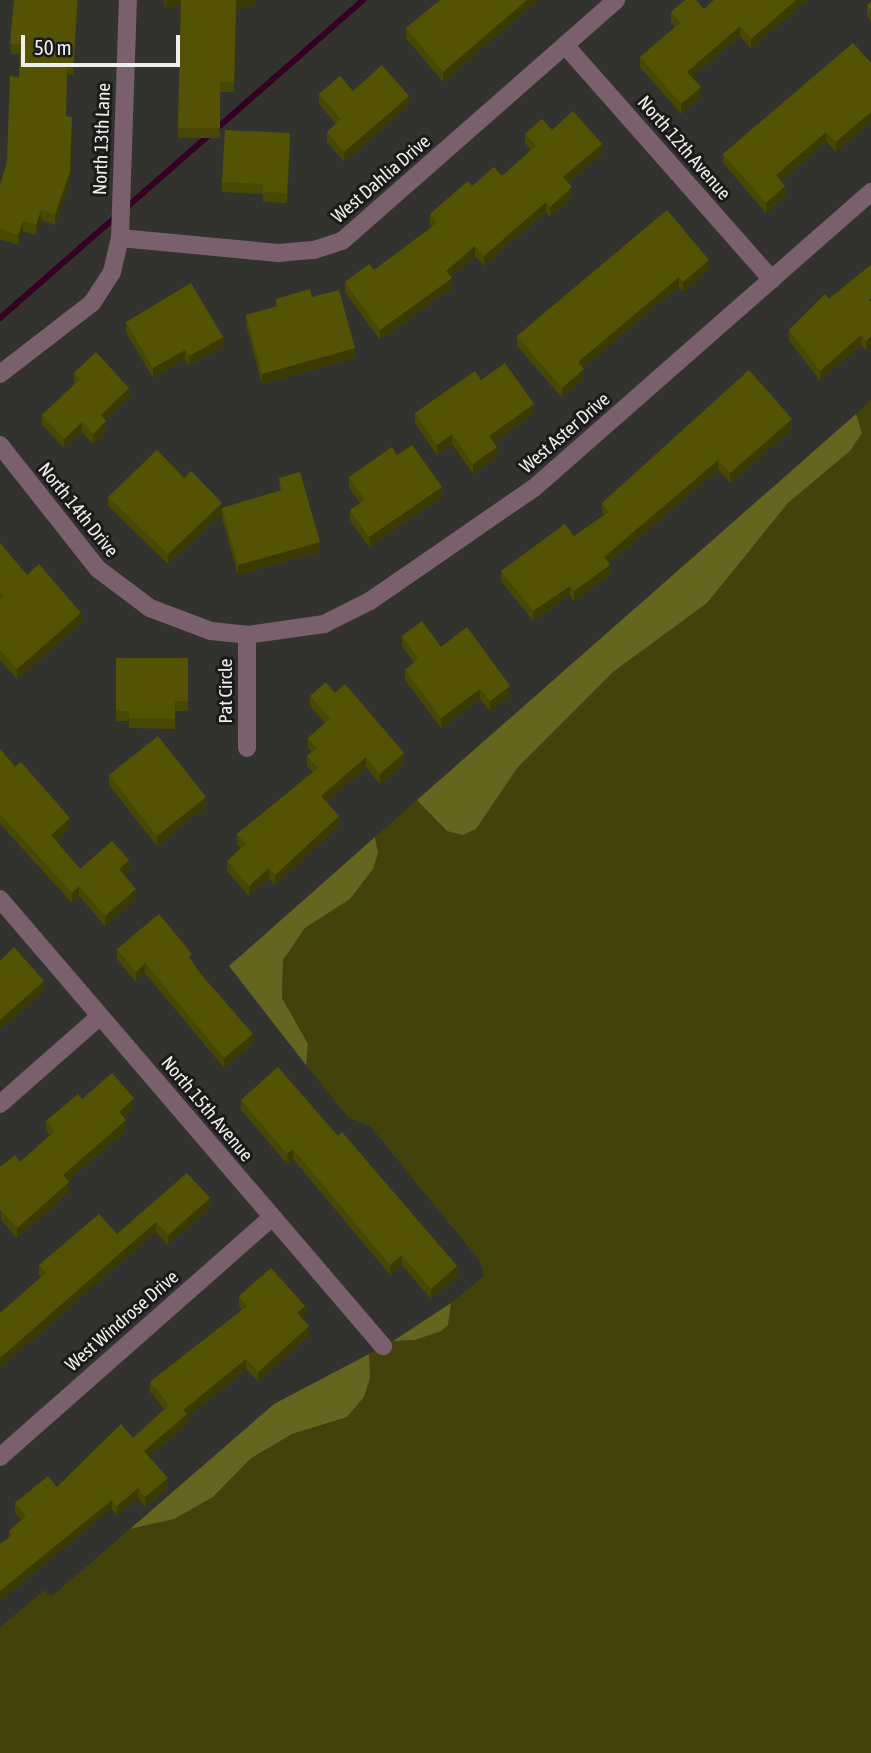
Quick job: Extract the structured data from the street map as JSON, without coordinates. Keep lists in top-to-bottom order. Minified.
{"streets":{"street":["North 13th Lane","North 12th Avenue","West Dahlia Drive","West Aster Drive","North 14th Drive","Pat Circle","North 15th Avenue","West Windrose Drive"]},"crossings":[["North 13th Lane","West Dahlia Drive"],["North 12th Avenue","West Dahlia Drive"],["North 12th Avenue","West Aster Drive"],["West Aster Drive","North 14th Drive"],["West Aster Drive","Pat Circle"],["North 14th Drive","Pat Circle"],["North 15th Avenue","West Windrose Drive"]],"scale_bar":"50 m"}
